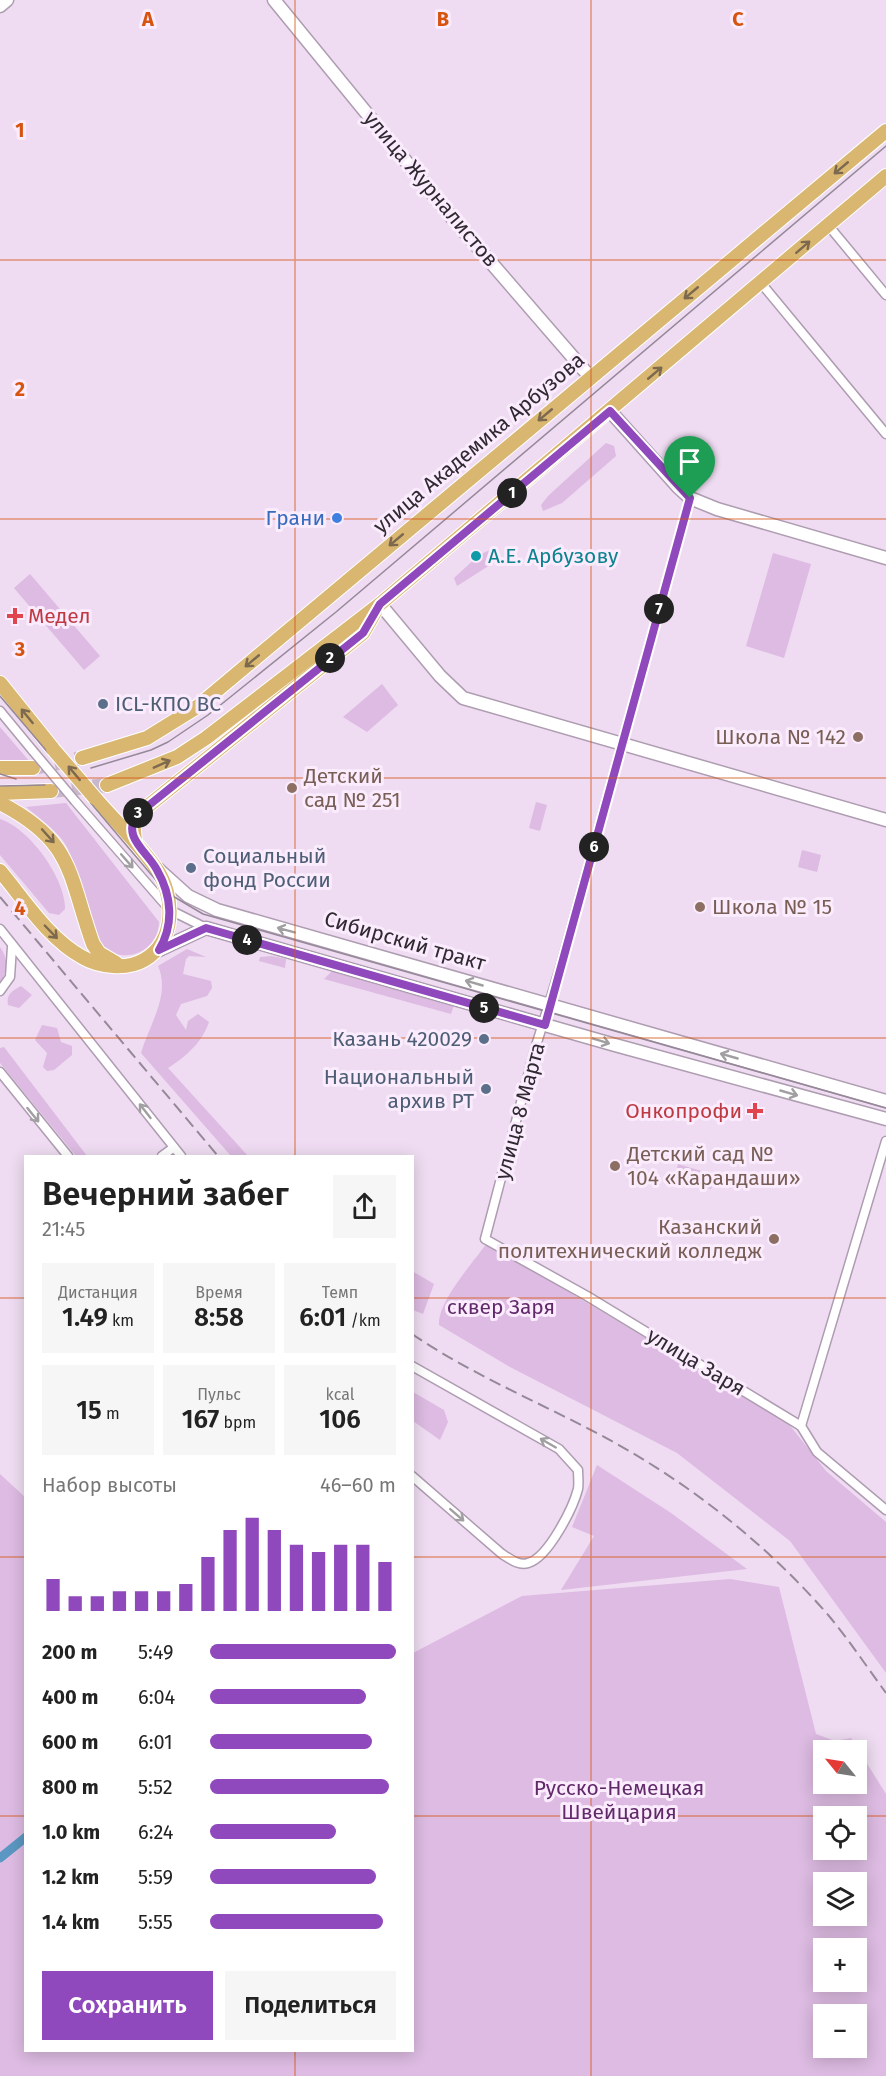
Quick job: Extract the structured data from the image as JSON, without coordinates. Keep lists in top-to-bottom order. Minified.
{"streets":{"main road":["улица Журналистов","улица Академика Арбузова","Сибирский тракт"],"street":["улица 8 Марта","улица Заря"]},"crossings":[["улица Журналистов","улица Академика Арбузова"],["Сибирский тракт","улица 8 Марта"],["улица 8 Марта","улица Заря"]],"parks":["сквер Заря","Русско-Немецкая Швейцария"],"places":{"other":["Грани","А.Е. Арбузову","ICL-КПО ВС","Школа № 142","Детский сад № 251","Социальный фонд России","Школа № 15","Казань 420029","Национальный архив РТ","Детский сад № 104 «Карандаши»","Казанский политехнический колледж"],"health":["Медел","Онкопрофи"]},"north":"top left","page":{"pins":["1","7","2","3","6","4","5"],"heading":["Вечерний забег","21:45"],"stats":[["Дистанция","1.49 km"],["Время","8:58"],["Темп","6:01 /km"],["15 m"],["Пульс","167 bpm"],["kcal","106"]],"chart":["Набор высоты","46–60 m"],"list":[{"name":"200 m","note":"5:49"},{"name":"400 m","note":"6:04"},{"name":"600 m","note":"6:01"},{"name":"800 m","note":"5:52"},{"name":"1.0 km","note":"6:24"},{"name":"1.2 km","note":"5:59"},{"name":"1.4 km","note":"5:55"}],"map_buttons":["+","−"],"buttons":["Сохранить","Поделиться"]},"grid":{"columns":["A","B","C"],"rows":["1","2","3","4"]}}
